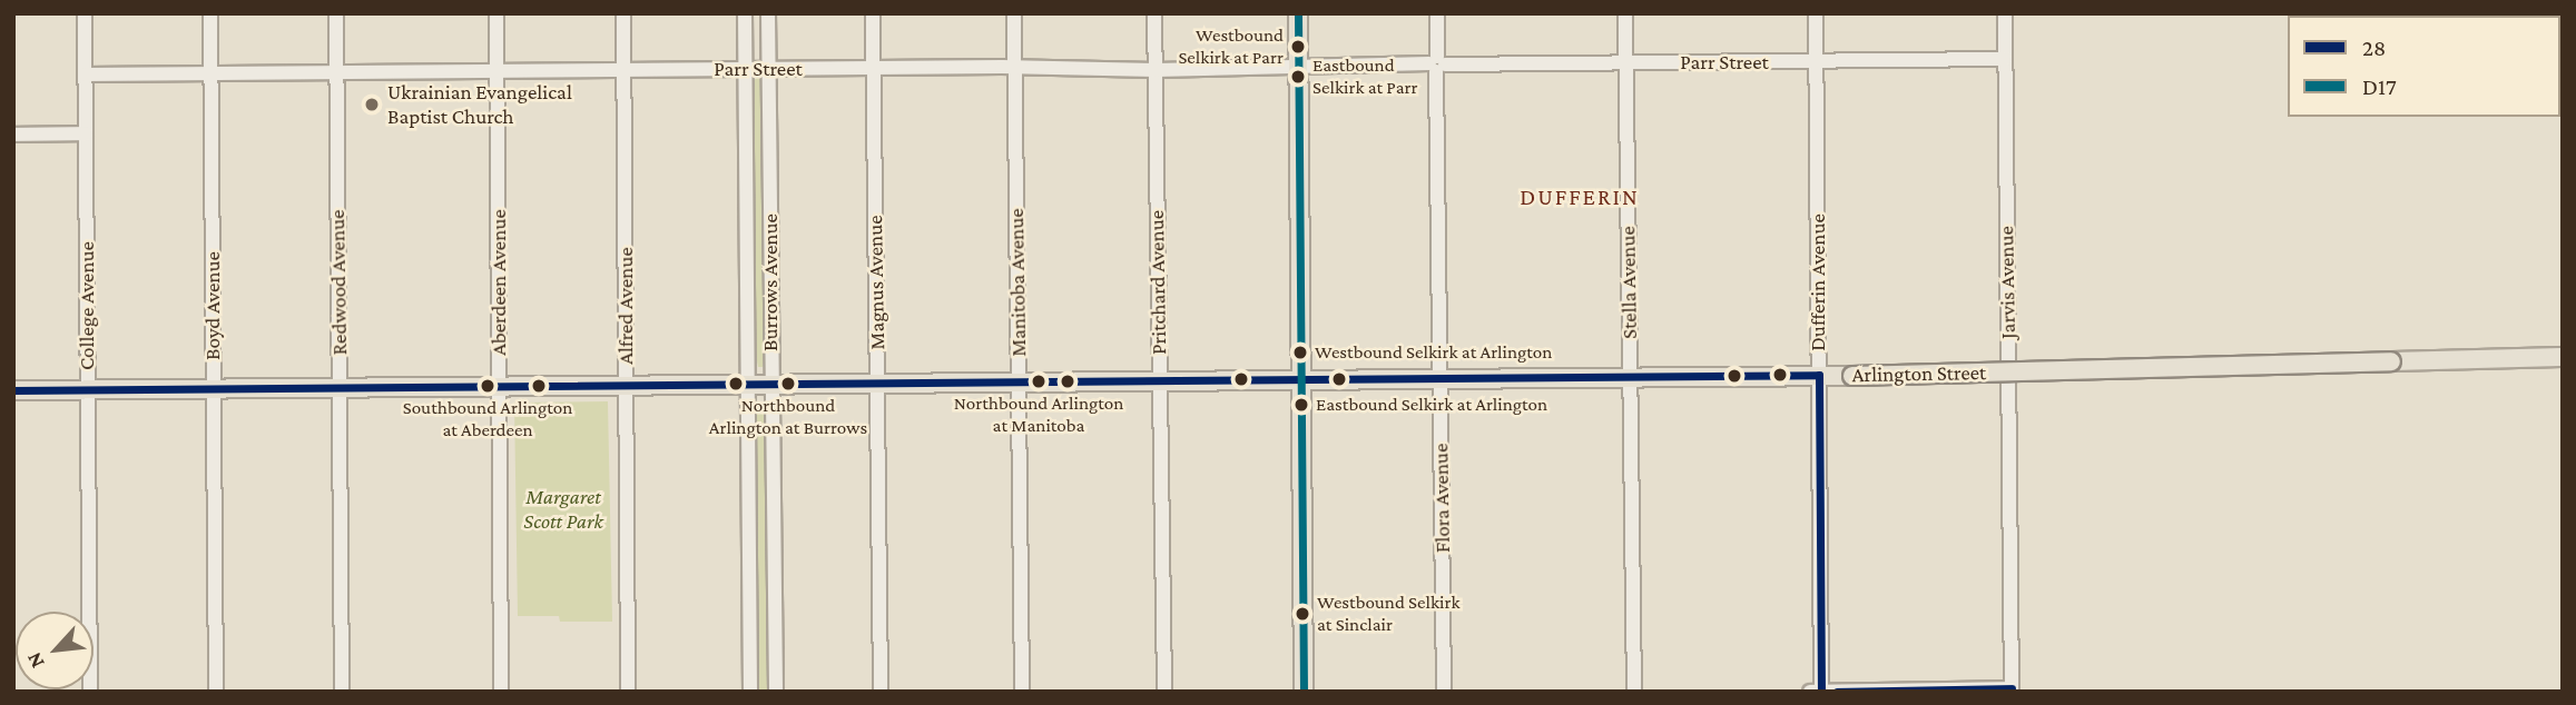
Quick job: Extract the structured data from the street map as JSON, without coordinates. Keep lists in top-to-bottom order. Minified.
{"streets":{"main road":["Arlington Street"],"street":["Parr Street","Redwood Avenue","Aberdeen Avenue","Burrows Avenue","Magnus Avenue","Manitoba Avenue","Pritchard Avenue","Stella Avenue","Dufferin Avenue","Jarvis Avenue","College Avenue","Boyd Avenue","Alfred Avenue","Flora Avenue"]},"crossings":[["Parr Street","Redwood Avenue"],["Parr Street","Aberdeen Avenue"],["Parr Street","Burrows Avenue"],["Parr Street","Magnus Avenue"],["Parr Street","Manitoba Avenue"],["Parr Street","Pritchard Avenue"],["Parr Street","Stella Avenue"],["Parr Street","Dufferin Avenue"],["Parr Street","Jarvis Avenue"],["Parr Street","College Avenue"],["Parr Street","Boyd Avenue"],["Parr Street","Alfred Avenue"],["Parr Street","Flora Avenue"],["Redwood Avenue","Arlington Street"],["Aberdeen Avenue","Arlington Street"],["Burrows Avenue","Arlington Street"],["Magnus Avenue","Arlington Street"],["Manitoba Avenue","Arlington Street"],["Pritchard Avenue","Arlington Street"],["Stella Avenue","Arlington Street"],["Dufferin Avenue","Arlington Street"],["College Avenue","Arlington Street"],["Boyd Avenue","Arlington Street"],["Alfred Avenue","Arlington Street"],["Arlington Street","Flora Avenue"]],"districts":["DUFFERIN"],"parks":["Margaret Scott Park"],"places":["Westbound Selkirk at Parr","Eastbound Selkirk at Parr","Ukrainian Evangelical Baptist Church","Westbound Selkirk at Arlington","Northbound Arlington at Manitoba","Northbound Arlington at Burrows","Southbound Arlington at Aberdeen","Eastbound Selkirk at Arlington","Westbound Selkirk at Sinclair"],"lines":["transit line D17","transit line 28"],"legend":["28","D17"],"north":"bottom left"}
